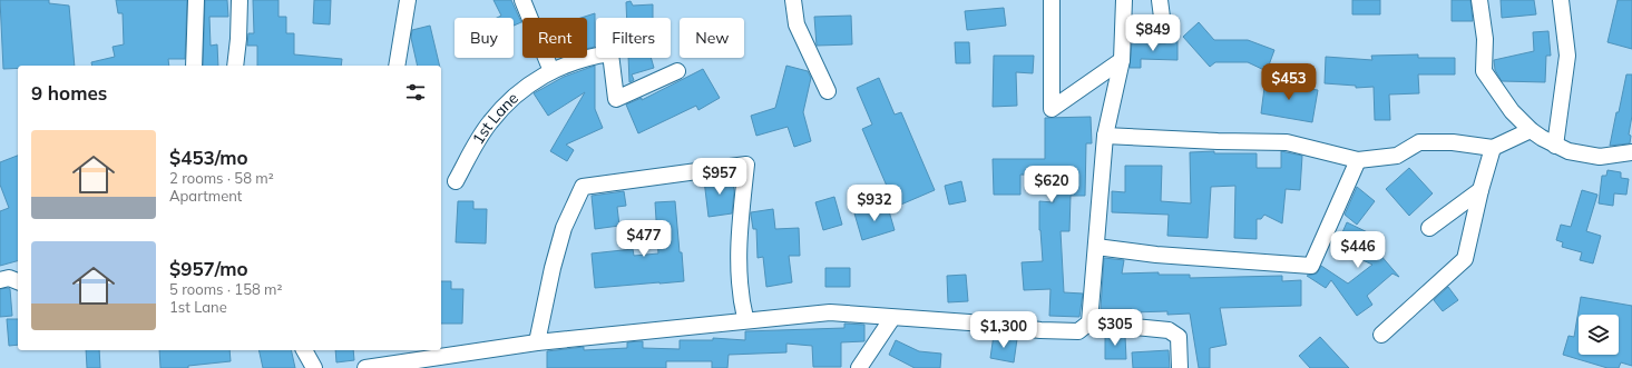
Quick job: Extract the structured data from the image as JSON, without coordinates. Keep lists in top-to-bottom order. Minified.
{"streets":{"street":["1st Lane"]},"page":{"price":["$849","$453","$957","$620","$932","$477","$446","$305","$1,300"],"chip":["Buy","Rent","Filters","New"],"heading":"9 homes","list":[{"name":"$453/mo","note":"2 rooms · 58 m² · Apartment"},{"name":"$957/mo","note":"5 rooms · 158 m² · 1st Lane"}]}}
